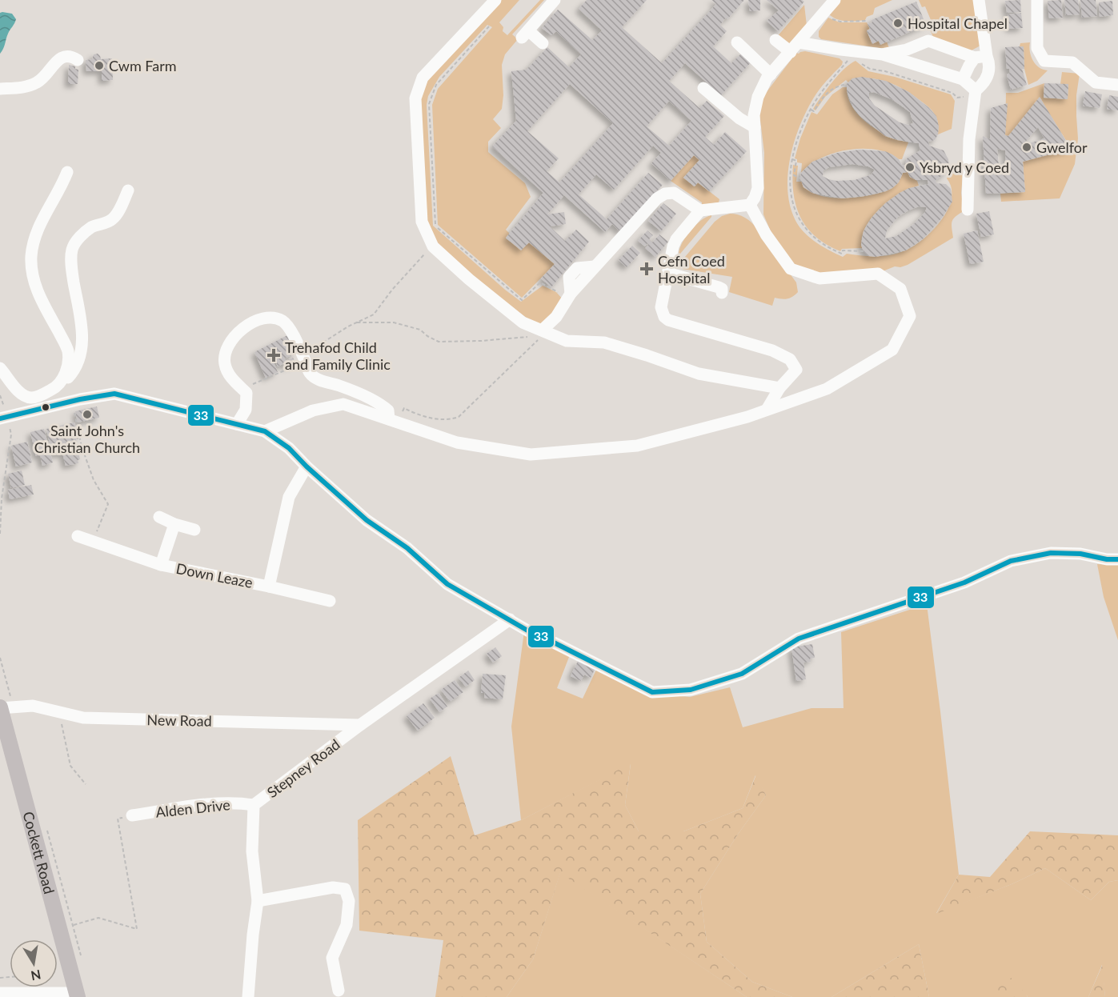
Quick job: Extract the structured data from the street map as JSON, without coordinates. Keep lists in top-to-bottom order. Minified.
{"streets":{"main road":["Cockett Road"],"street":["Down Leaze","New Road","Stepney Road","Alden Drive"]},"crossings":[["New Road","Stepney Road"],["New Road","Cockett Road"],["Stepney Road","Alden Drive"]],"places":{"other":["Hospital Chapel","Cwm Farm","Gwelfor","Ysbryd y Coed","Saint John's Christian Church"],"health":["Cefn Coed Hospital","Trehafod Child and Family Clinic"]},"lines":["transit line 33"],"north":"bottom"}
